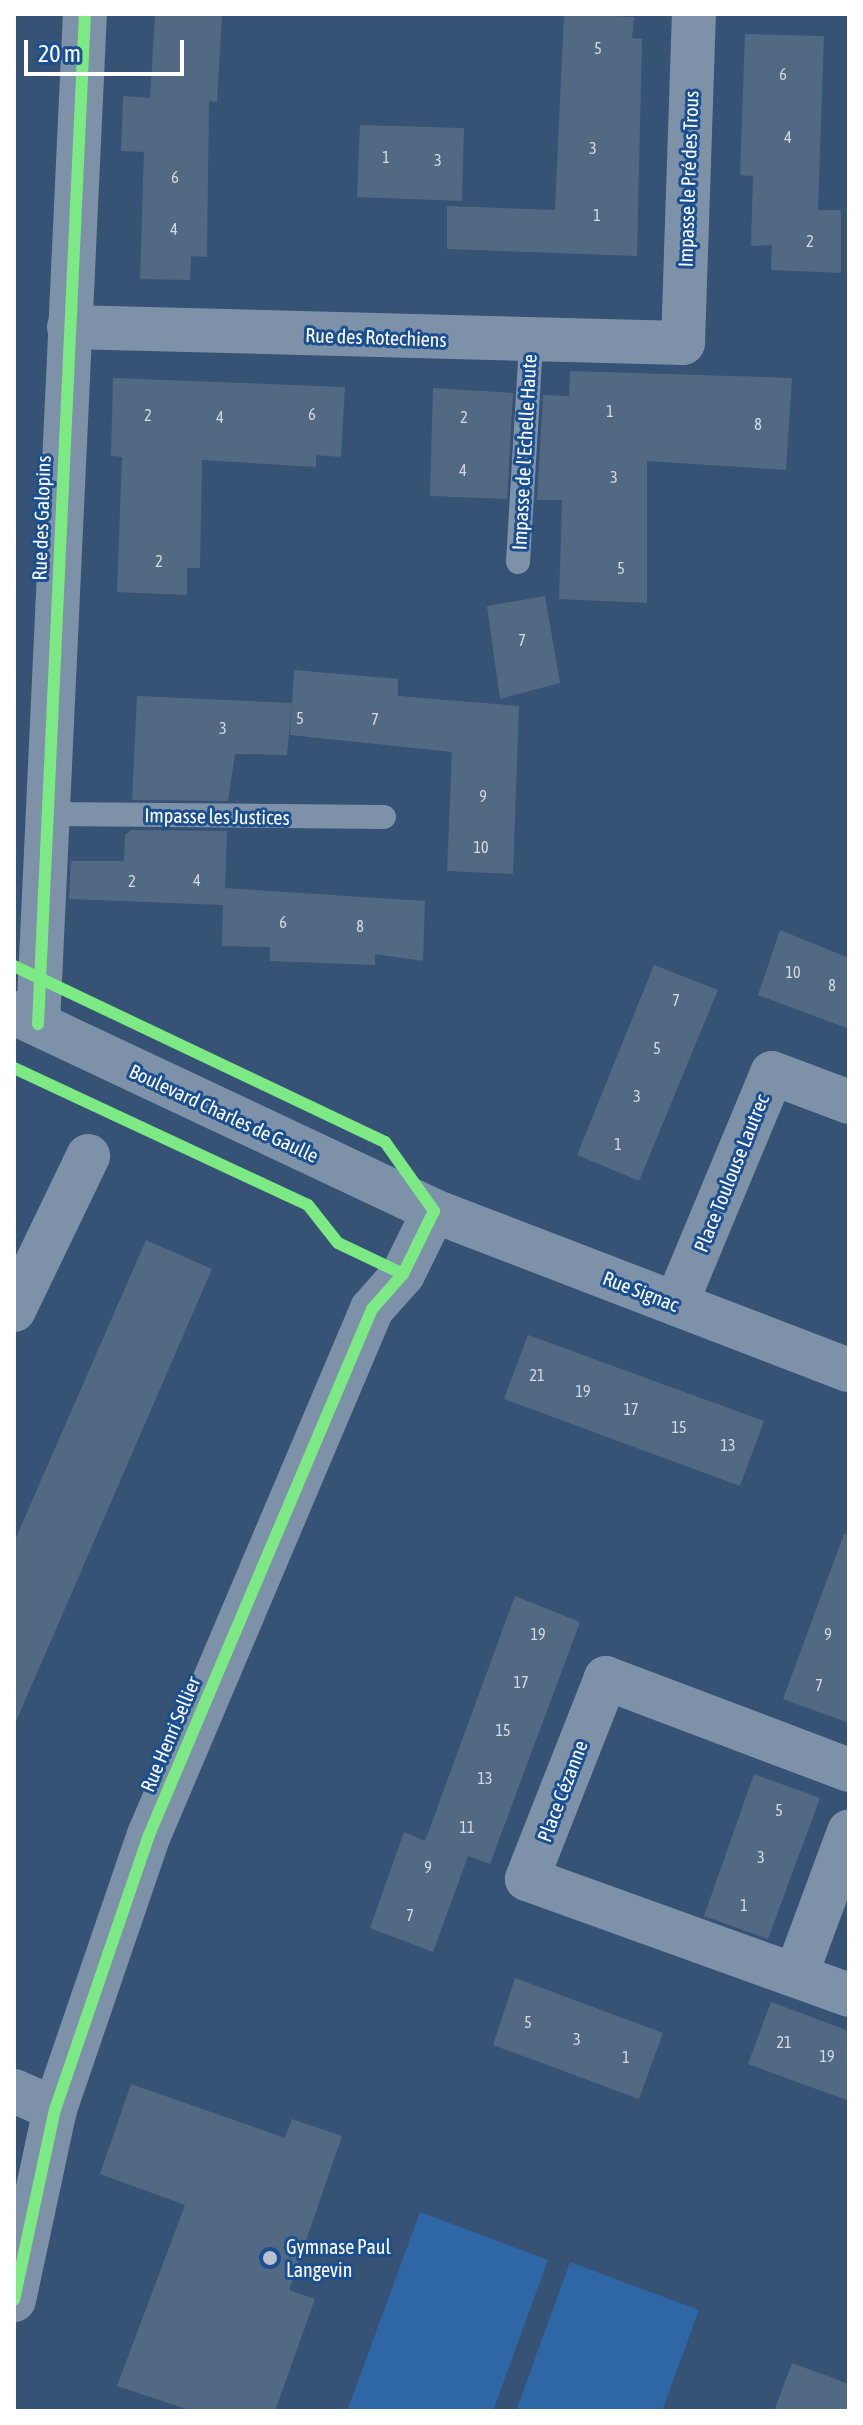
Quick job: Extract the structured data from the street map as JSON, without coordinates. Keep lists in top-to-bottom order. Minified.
{"streets":{"street":["Impasse le Pré des Trous","Rue des Rotechiens","Rue des Galopins","Boulevard Charles de Gaulle","Place Toulouse Lautrec","Rue Signac","Rue Henri Sellier","Place Cézanne"],"lane":["Impasse de l'Echelle Haute","Impasse les Justices"]},"crossings":[["Impasse le Pré des Trous","Rue des Rotechiens"],["Rue des Rotechiens","Impasse de l'Echelle Haute"],["Rue des Rotechiens","Rue des Galopins"],["Rue des Galopins","Impasse les Justices"],["Rue des Galopins","Boulevard Charles de Gaulle"],["Boulevard Charles de Gaulle","Rue Signac"],["Boulevard Charles de Gaulle","Rue Henri Sellier"],["Place Toulouse Lautrec","Rue Signac"],["Rue Signac","Rue Henri Sellier"]],"places":["Gymnase Paul Langevin"],"house_numbers":["5","6","4","3","1","3","6","1","4","2","1","6","2","4","2","8","4","3","2","5","7","5","7","3","9","10","4","2","6","8","10","8","7","5","3","1","21","19","17","15","13","19","9","17","7","15","13","5","11","3","9","1","7","5","3","21","19","1"],"scale_bar":"20 m"}
